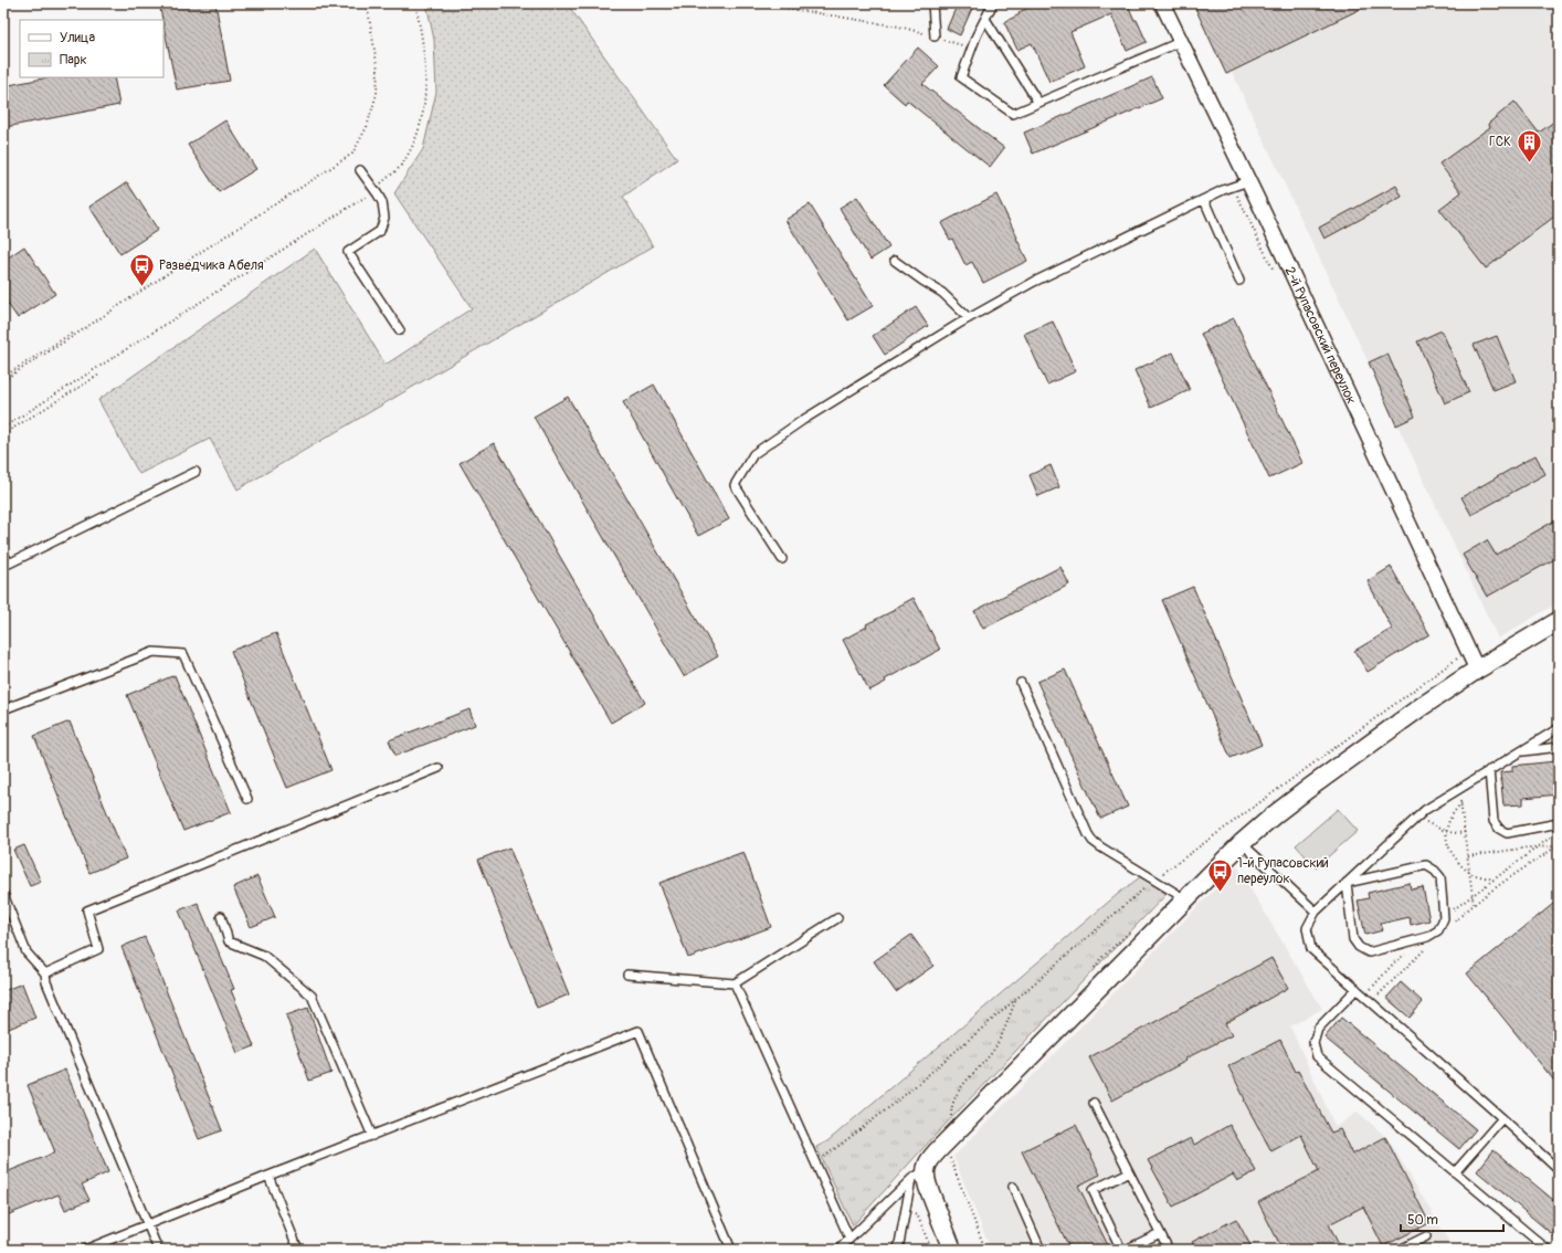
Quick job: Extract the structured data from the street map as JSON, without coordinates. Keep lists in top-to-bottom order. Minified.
{"streets":{"street":["2-й Рупасовский переулок"]},"places":{"building":["ГСК"],"bus stop":["Разведчика Абеля","1-й Рупасовский переулок"]},"legend":["Улица","Парк"],"scale_bar":"50 m"}
